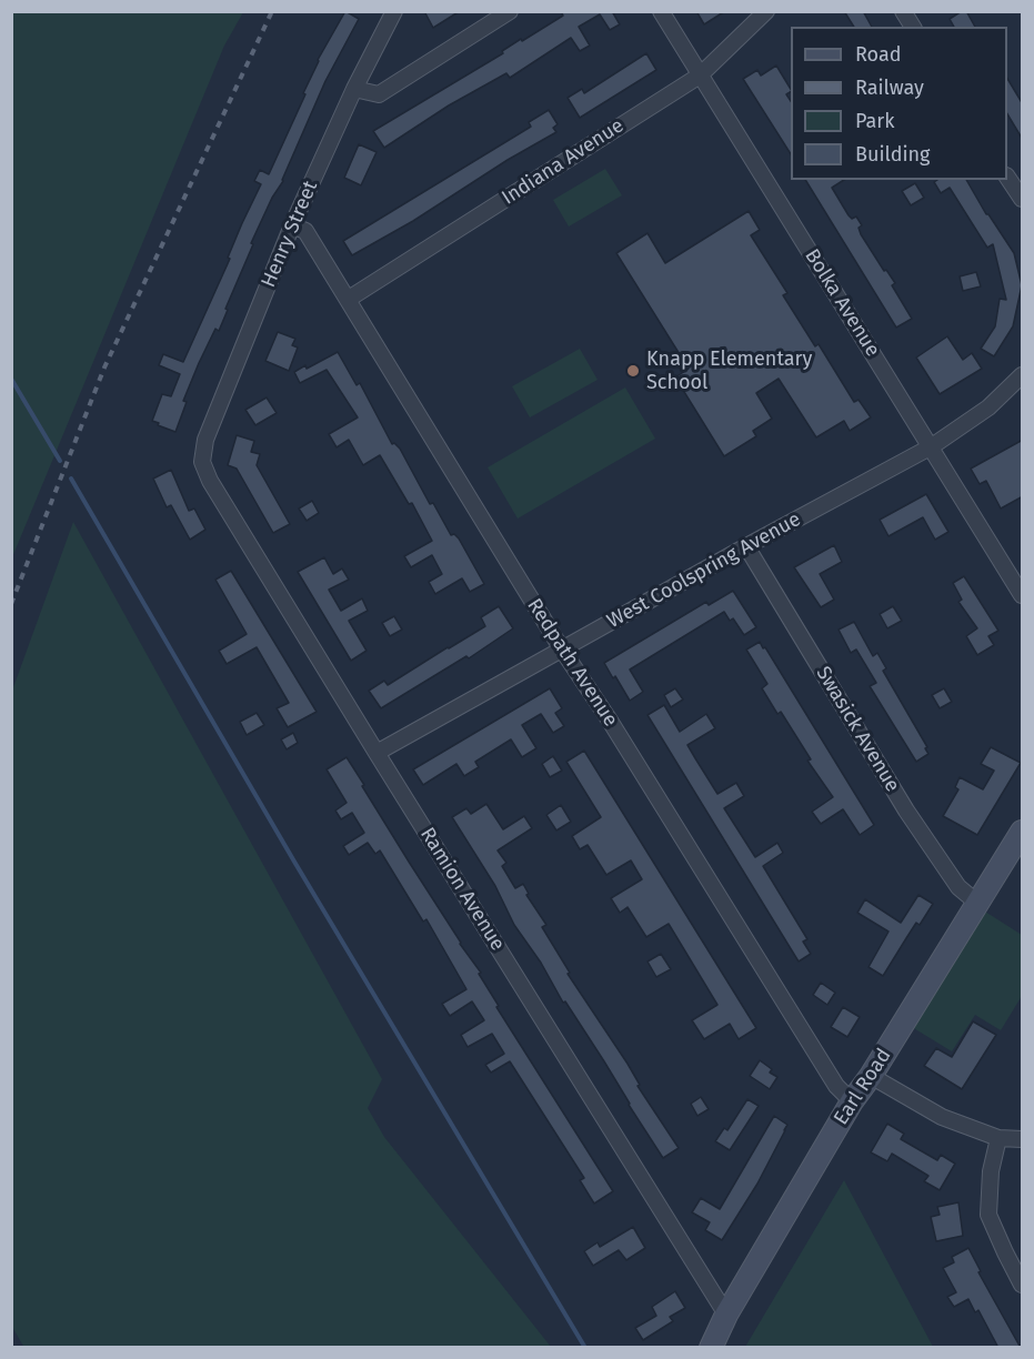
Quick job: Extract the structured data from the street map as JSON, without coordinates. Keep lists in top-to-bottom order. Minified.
{"streets":{"street":["Indiana Avenue","Henry Street","Bolka Avenue","West Coolspring Avenue","Redpath Avenue","Swasick Avenue","Ramion Avenue","Earl Road"]},"crossings":[["Indiana Avenue","Bolka Avenue"],["Indiana Avenue","Redpath Avenue"],["Henry Street","Redpath Avenue"],["Henry Street","Ramion Avenue"],["Bolka Avenue","West Coolspring Avenue"],["West Coolspring Avenue","Redpath Avenue"],["West Coolspring Avenue","Swasick Avenue"],["West Coolspring Avenue","Ramion Avenue"],["Redpath Avenue","Earl Road"],["Swasick Avenue","Earl Road"],["Ramion Avenue","Earl Road"]],"places":["Knapp Elementary School"],"legend":["Road","Railway","Park","Building"]}
